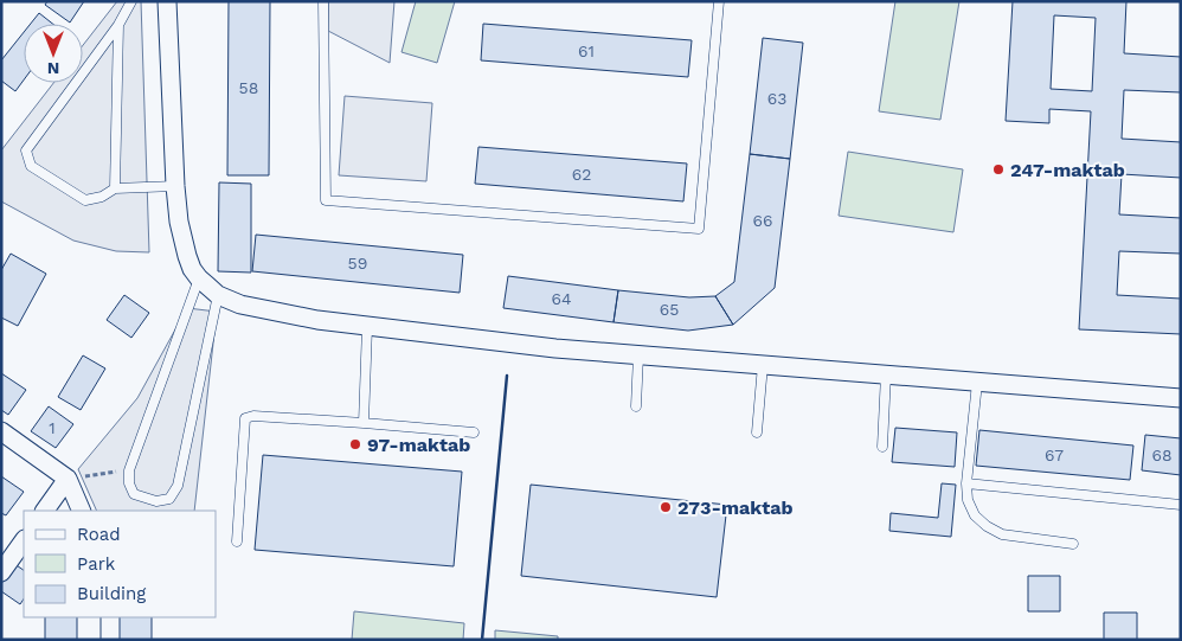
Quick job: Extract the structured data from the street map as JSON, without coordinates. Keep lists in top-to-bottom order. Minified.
{"places":["247-maktab","97-maktab","273-maktab"],"house_numbers":["61","58","63","62","66","59","64","65","1","67","68"],"legend":["Road","Park","Building"],"north":"bottom"}
